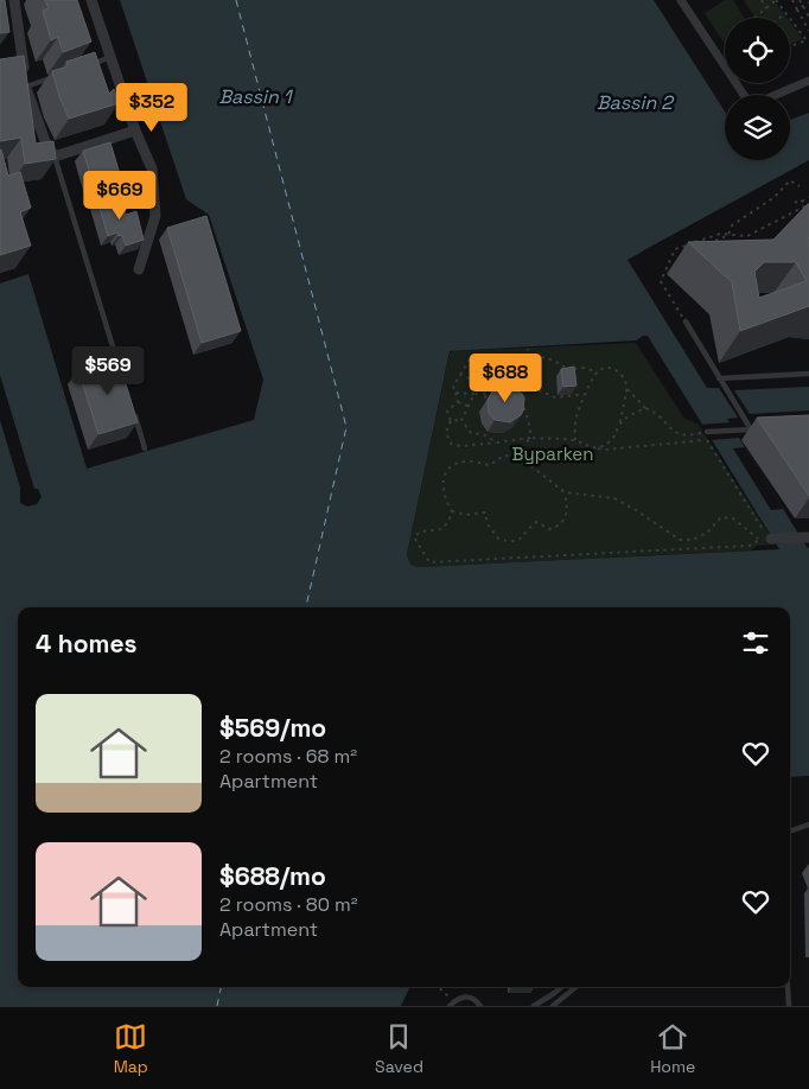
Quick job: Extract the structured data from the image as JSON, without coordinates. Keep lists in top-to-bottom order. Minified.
{"water":["Bassin 1","Bassin 2"],"parks":["Byparken"],"page":{"price":["$352","$669","$569","$688"],"heading":"4 homes","list":[{"name":"$569/mo","note":"2 rooms · 68 m² · Apartment"},{"name":"$688/mo","note":"2 rooms · 80 m² · Apartment"}],"tabs":["Map","Saved","Home"]}}
